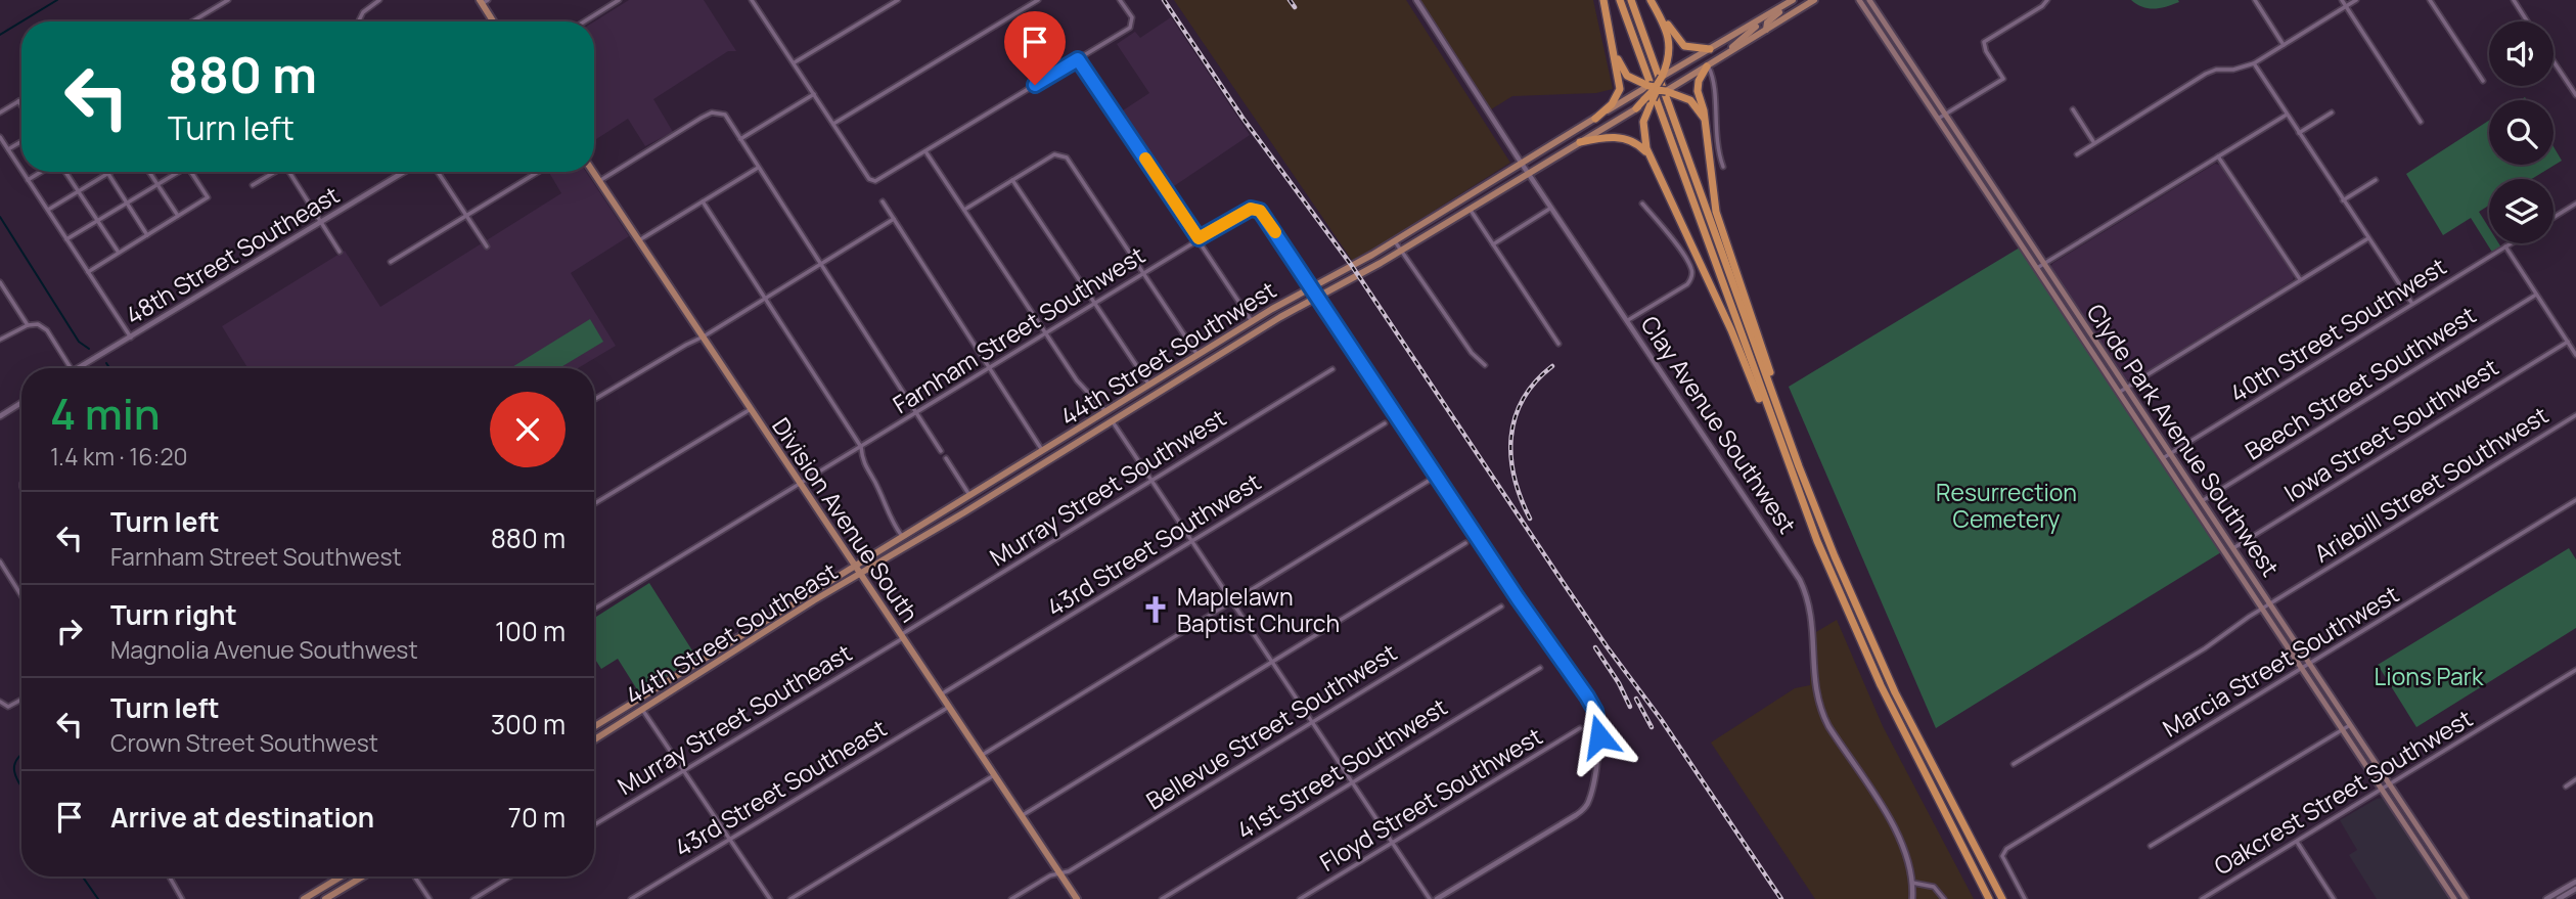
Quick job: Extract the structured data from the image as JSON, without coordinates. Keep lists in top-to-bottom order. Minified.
{"streets":{"main road":["44th Street Southwest","Clyde Park Avenue Southwest","Division Avenue South","44th Street Southeast"],"street":["48th Street Southeast","Farnham Street Southwest","40th Street Southwest","Beech Street Southwest","Clay Avenue Southwest","Iowa Street Southwest","Ariebill Street Southwest","Murray Street Southwest","43rd Street Southwest","Marcia Street Southwest","Murray Street Southeast","Bellevue Street Southwest","41st Street Southwest","43rd Street Southeast","Oakcrest Street Southwest","Floyd Street Southwest"]},"crossings":[["Farnham Street Southwest","44th Street Southwest"],["Farnham Street Southwest","Division Avenue South"],["40th Street Southwest","Clyde Park Avenue Southwest"],["44th Street Southwest","Clay Avenue Southwest"],["44th Street Southwest","Division Avenue South"],["44th Street Southwest","44th Street Southeast"],["Beech Street Southwest","Clyde Park Avenue Southwest"],["Iowa Street Southwest","Clyde Park Avenue Southwest"],["Clyde Park Avenue Southwest","Ariebill Street Southwest"],["Clyde Park Avenue Southwest","Marcia Street Southwest"],["Clyde Park Avenue Southwest","Oakcrest Street Southwest"],["Murray Street Southwest","Division Avenue South"],["Murray Street Southwest","Murray Street Southeast"],["Division Avenue South","43rd Street Southwest"],["Division Avenue South","44th Street Southeast"],["Division Avenue South","Murray Street Southeast"],["Division Avenue South","Bellevue Street Southwest"],["Division Avenue South","43rd Street Southeast"]],"parks":["Resurrection Cemetery","Lions Park"],"places":{"church":["Maplelawn Baptist Church"]},"page":{"turn":["880 m","Turn left"],"heading":["4 min","1.4 km · 16:20"],"list":[{"name":"Turn left","note":"Farnham Street Southwest","value":"880 m"},{"name":"Turn right","note":"Magnolia Avenue Southwest","value":"100 m"},{"name":"Turn left","note":"Crown Street Southwest","value":"300 m"},{"name":"Arrive at destination","value":"70 m"}]}}
